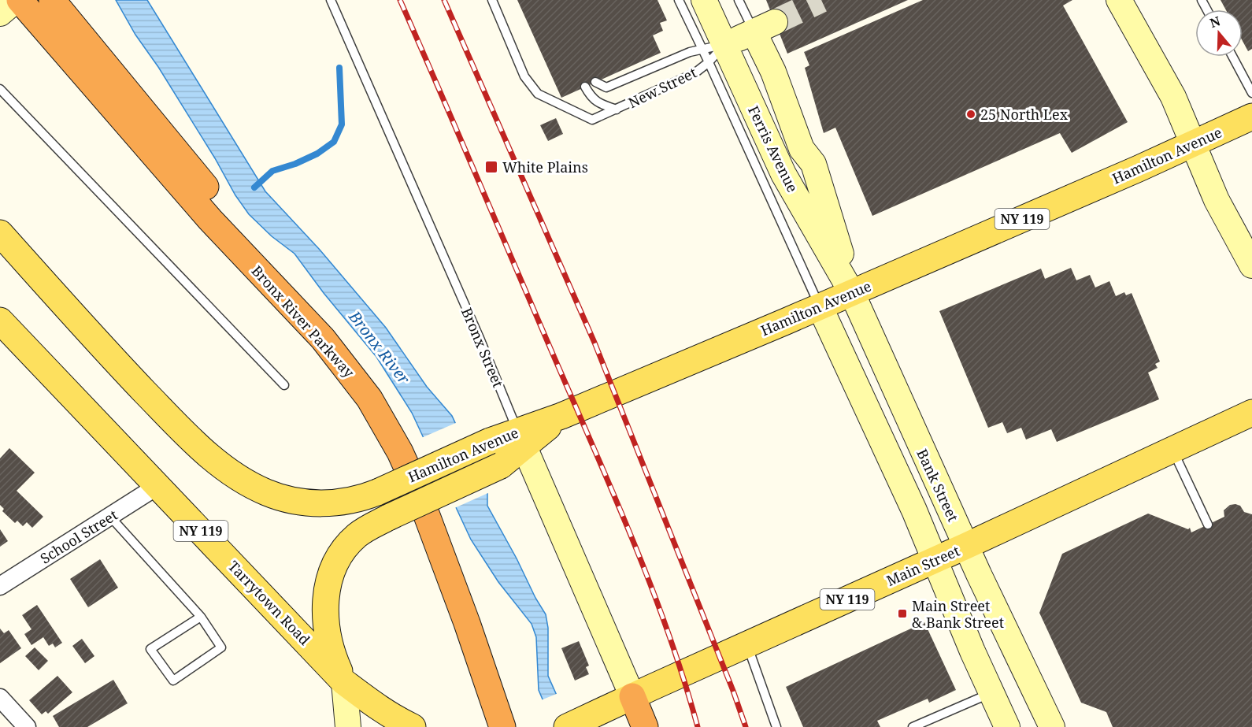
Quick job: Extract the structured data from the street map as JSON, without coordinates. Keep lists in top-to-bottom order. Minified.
{"streets":{"highway":["Bronx River Parkway"],"main road":["Hamilton Avenue","NY 119","Main Street","Tarrytown Road"],"street":["New Street","Ferris Avenue","Bronx Street","Bank Street","School Street"]},"crossings":[["New Street","Ferris Avenue"],["Ferris Avenue","Hamilton Avenue"],["Ferris Avenue","Bank Street"],["Hamilton Avenue","Bronx Street"],["Hamilton Avenue","Bank Street"],["Bronx Street","Main Street"],["Bank Street","Main Street"],["School Street","Tarrytown Road"]],"water":["Bronx River"],"places":{"other":["25 North Lex"],"transit":["White Plains","Main Street & Bank Street"]},"north":"top"}
